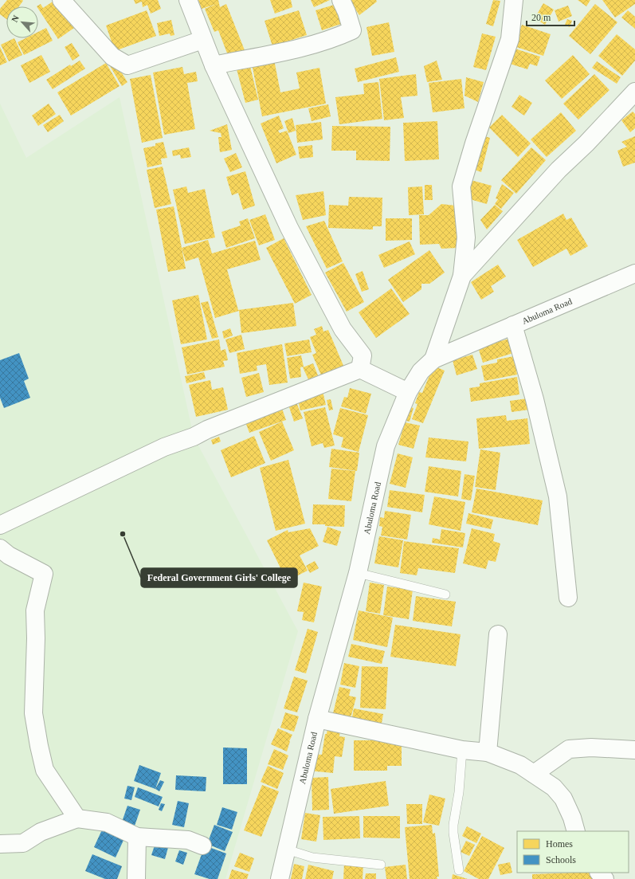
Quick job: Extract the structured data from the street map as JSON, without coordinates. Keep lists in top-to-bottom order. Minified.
{"streets":{"street":["Abuloma Road"]},"places":["Federal Government Girls' College"],"legend":["Homes","Schools"],"scale_bar":"20 m","north":"top left"}
